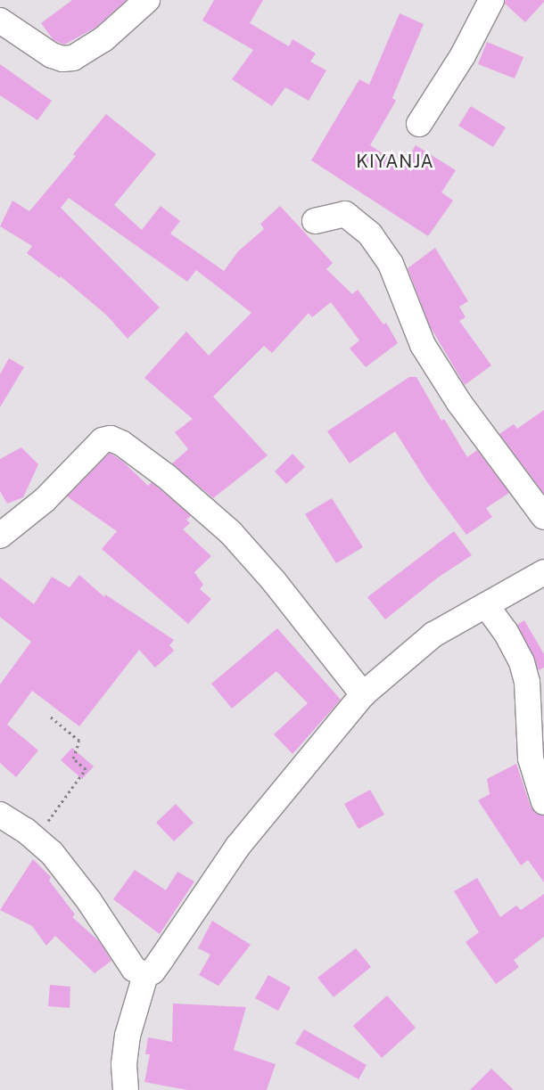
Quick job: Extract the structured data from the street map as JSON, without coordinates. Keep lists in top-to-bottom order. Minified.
{"districts":["KIYANJA"]}
